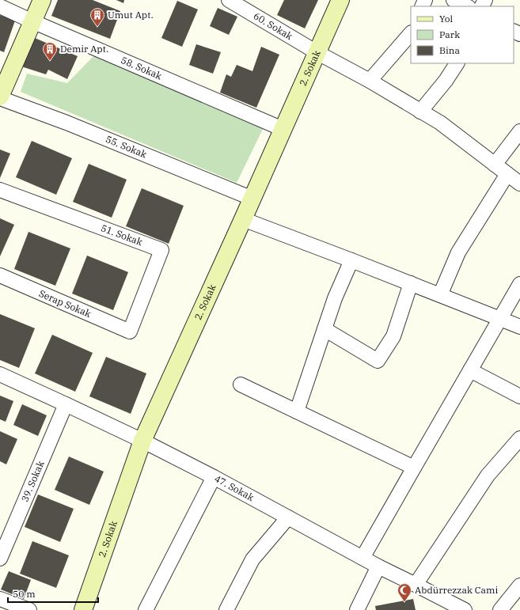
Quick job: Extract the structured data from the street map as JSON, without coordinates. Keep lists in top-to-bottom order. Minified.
{"streets":{"street":["60. Sokak","58. Sokak","2. Sokak","55. Sokak","51. Sokak","Serap Sokak","39. Sokak","47. Sokak"]},"crossings":[["60. Sokak","2. Sokak"],["58. Sokak","2. Sokak"],["2. Sokak","55. Sokak"],["2. Sokak","47. Sokak"],["51. Sokak","Serap Sokak"],["39. Sokak","47. Sokak"]],"places":{"building":["Umut Apt.","Demir Apt."],"mosque":["Abdürrezzak Cami"]},"legend":["Yol","Park","Bina"],"scale_bar":"50 m"}
